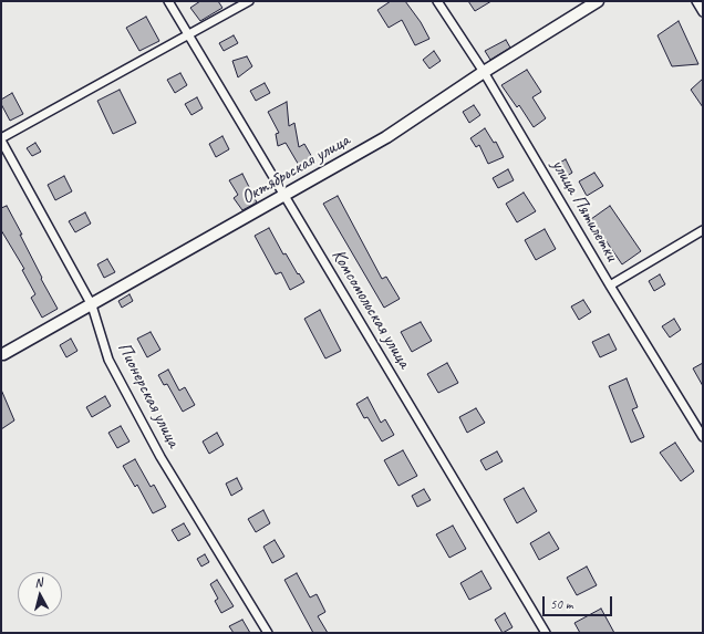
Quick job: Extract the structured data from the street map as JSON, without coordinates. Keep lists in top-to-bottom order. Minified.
{"streets":{"street":["Октябрьская улица","улица Пятилетки","Комсомольская улица","Пионерская улица"]},"crossings":[["Октябрьская улица","улица Пятилетки"],["Октябрьская улица","Комсомольская улица"],["Октябрьская улица","Пионерская улица"]],"scale_bar":"50 m","north":"top"}
